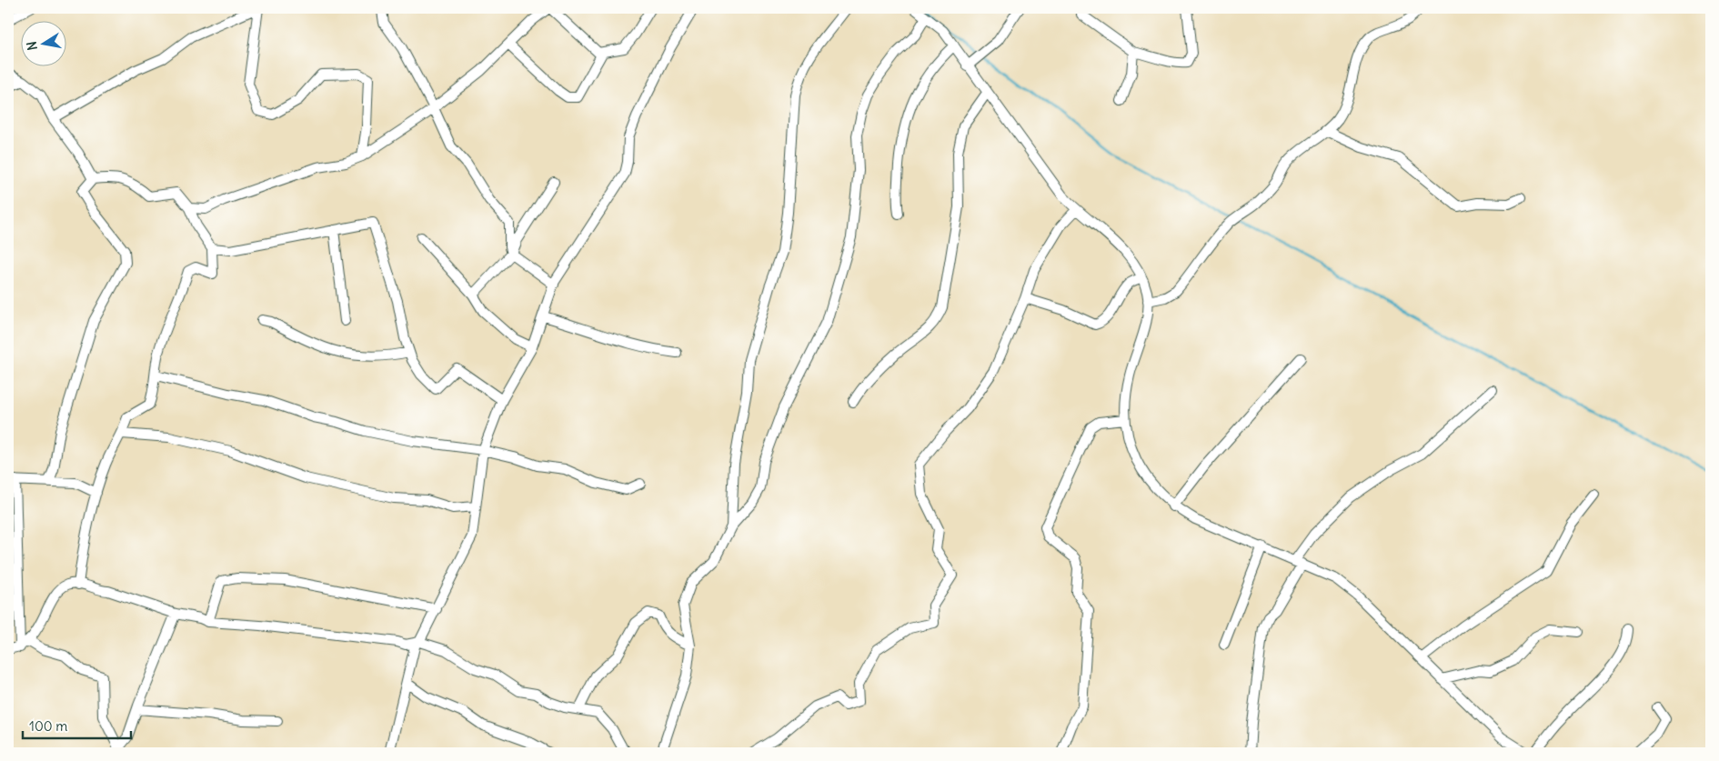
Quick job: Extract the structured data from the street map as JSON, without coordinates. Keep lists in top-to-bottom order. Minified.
{"scale_bar":"100 m","north":"left"}
